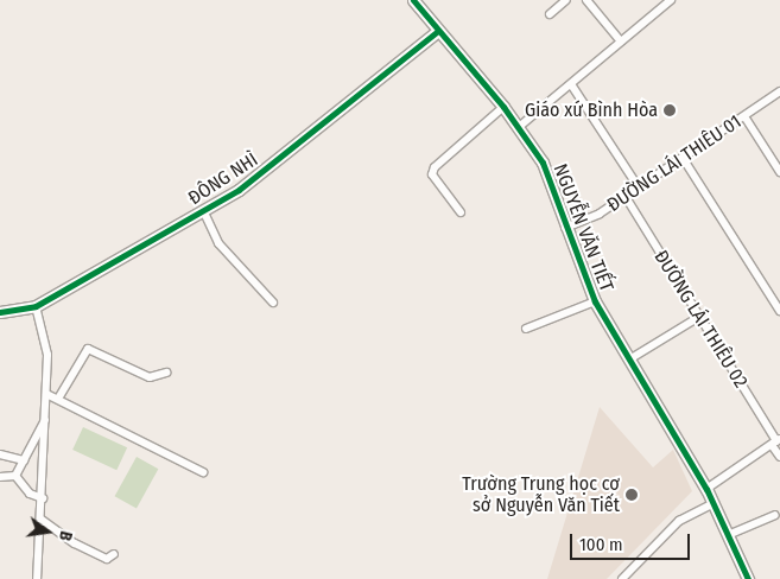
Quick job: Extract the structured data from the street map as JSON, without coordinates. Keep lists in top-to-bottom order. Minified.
{"streets":{"street":["ĐƯỜNG LÁI THIÊU 01","ĐÔNG NHÌ","NGUYỄN VĂN TIẾT","ĐƯỜNG LÁI THIÊU 02"]},"crossings":[["ĐƯỜNG LÁI THIÊU 01","NGUYỄN VĂN TIẾT"],["ĐƯỜNG LÁI THIÊU 01","ĐƯỜNG LÁI THIÊU 02"],["ĐÔNG NHÌ","NGUYỄN VĂN TIẾT"]],"places":["Giáo xứ Bình Hòa","Trường Trung học cơ sở Nguyễn Văn Tiết"],"scale_bar":"100 m","north":"right"}
